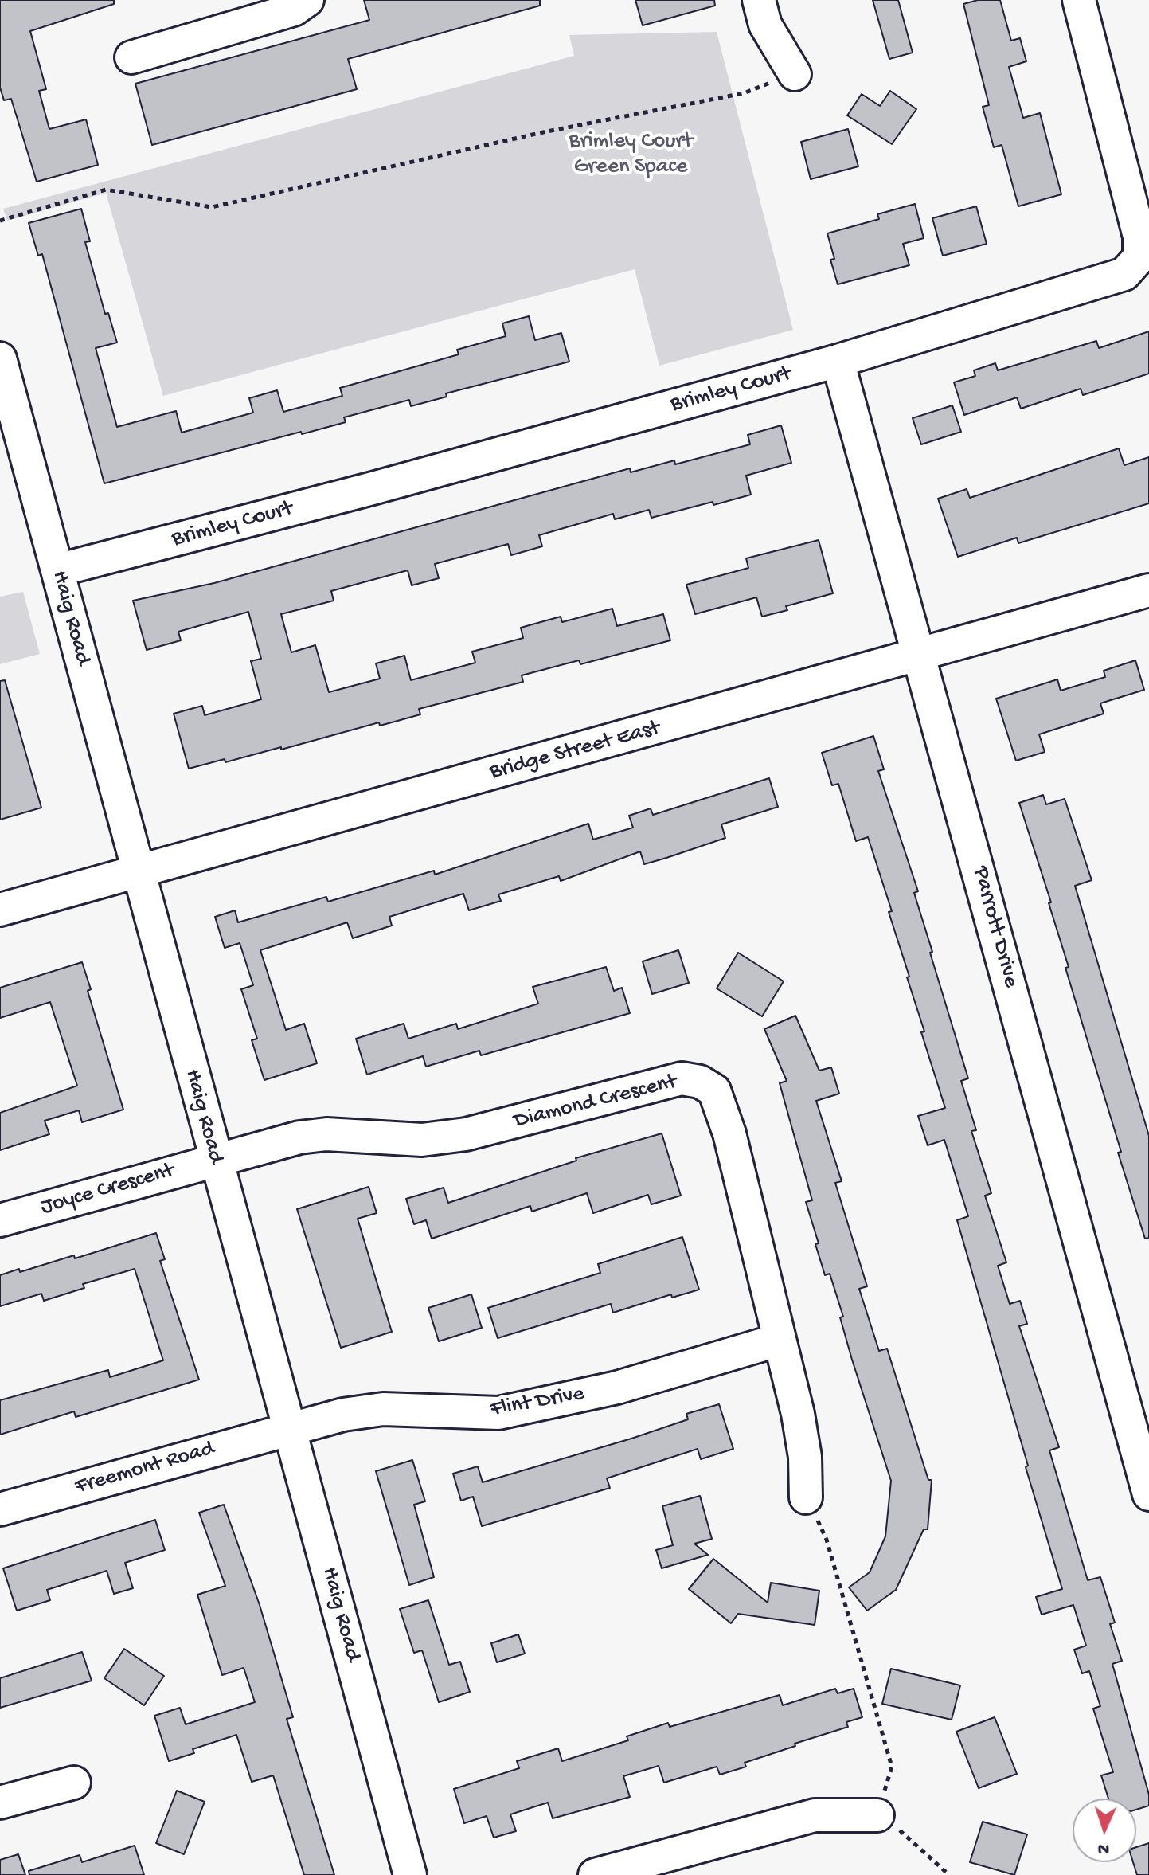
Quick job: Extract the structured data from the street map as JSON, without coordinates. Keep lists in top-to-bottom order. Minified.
{"streets":{"street":["Brimley Court","Haig Road","Bridge Street East","Parrott Drive","Diamond Crescent","Joyce Crescent","Flint Drive","Freemont Road"]},"crossings":[["Brimley Court","Haig Road"],["Brimley Court","Parrott Drive"],["Haig Road","Bridge Street East"],["Haig Road","Diamond Crescent"],["Haig Road","Joyce Crescent"],["Haig Road","Flint Drive"],["Haig Road","Freemont Road"],["Bridge Street East","Parrott Drive"],["Diamond Crescent","Joyce Crescent"],["Diamond Crescent","Flint Drive"],["Flint Drive","Freemont Road"]],"parks":["Brimley Court Green Space"],"north":"bottom"}
